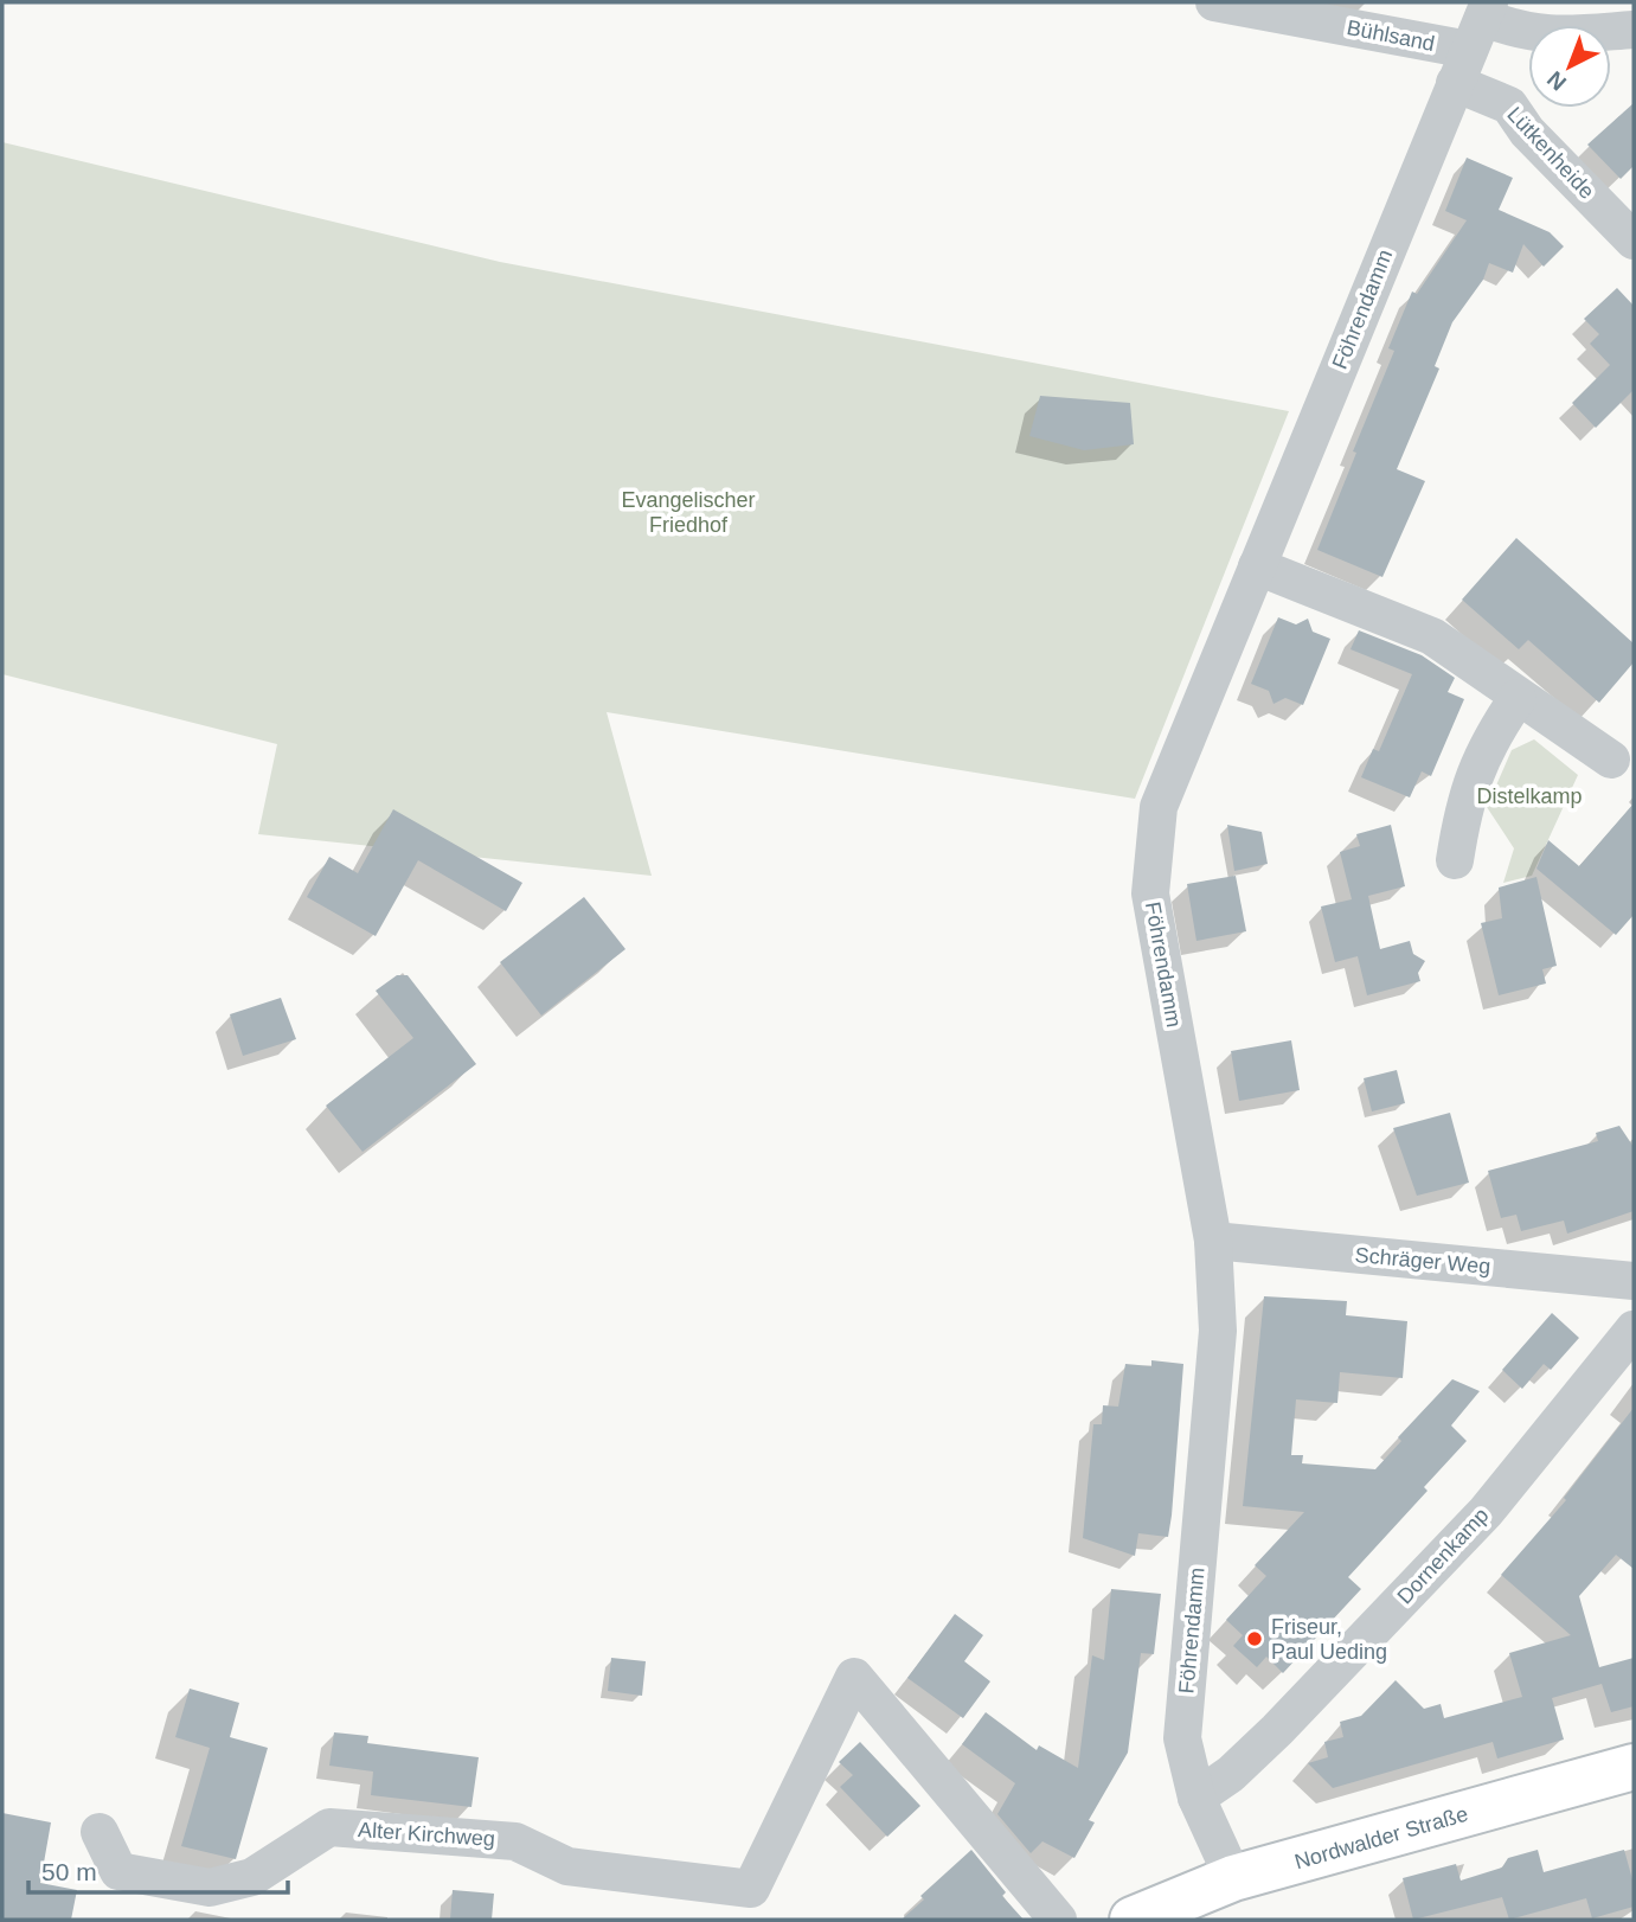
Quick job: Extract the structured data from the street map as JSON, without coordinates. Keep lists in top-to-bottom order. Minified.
{"streets":{"main road":["Nordwalder Straße"],"street":["Bühlsand","Lütkenheide","Föhrendamm","Schräger Weg","Dornenkamp","Alter Kirchweg"]},"crossings":[["Bühlsand","Lütkenheide"],["Bühlsand","Föhrendamm"],["Lütkenheide","Föhrendamm"],["Föhrendamm","Schräger Weg"],["Föhrendamm","Dornenkamp"],["Föhrendamm","Nordwalder Straße"]],"parks":["Evangelischer Friedhof","Distelkamp"],"places":["Friseur, Paul Ueding"],"scale_bar":"50 m","north":"bottom left"}
